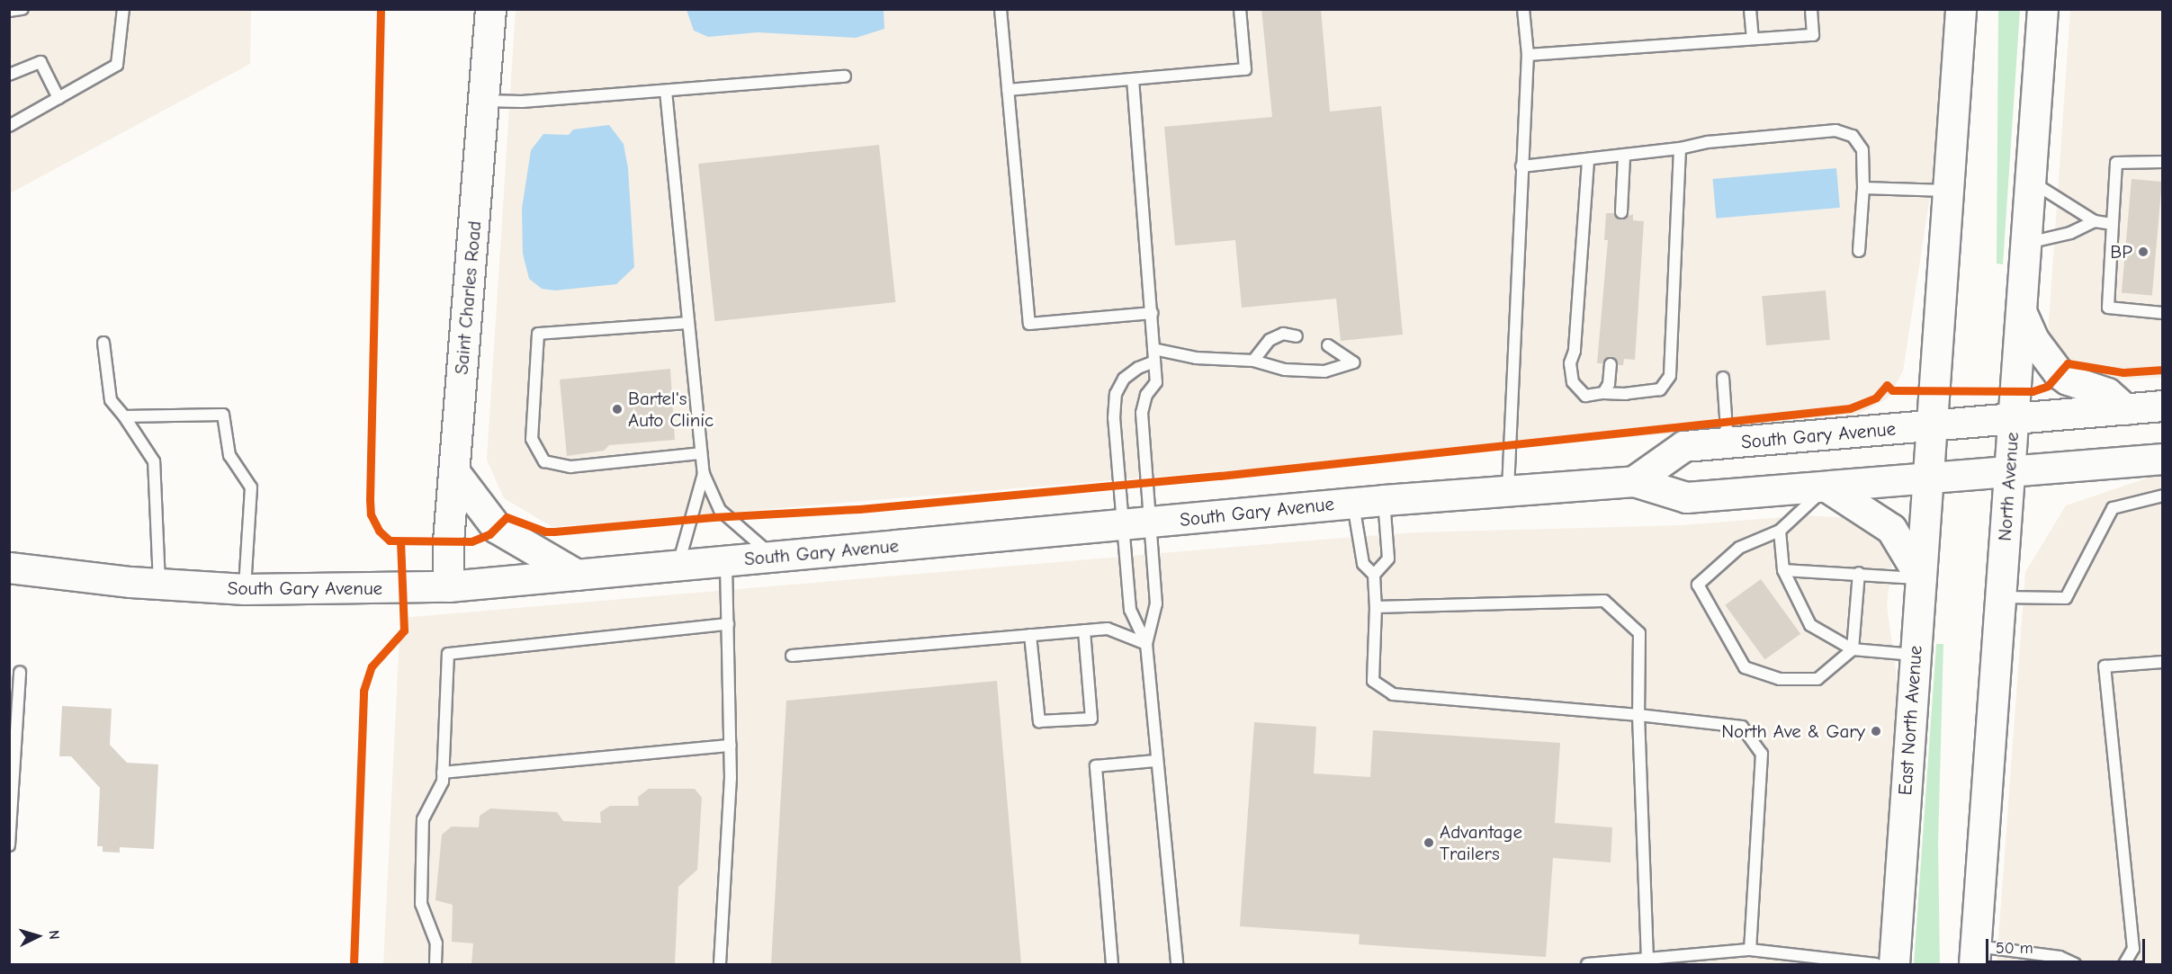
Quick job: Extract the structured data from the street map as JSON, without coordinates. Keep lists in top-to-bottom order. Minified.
{"streets":{"main road":["Saint Charles Road","South Gary Avenue","North Avenue","East North Avenue"]},"crossings":[["Saint Charles Road","South Gary Avenue"],["South Gary Avenue","North Avenue"],["South Gary Avenue","East North Avenue"]],"places":["BP","Bartel's Auto Clinic","North Ave & Gary","Advantage Trailers"],"scale_bar":"50 m","north":"right"}
